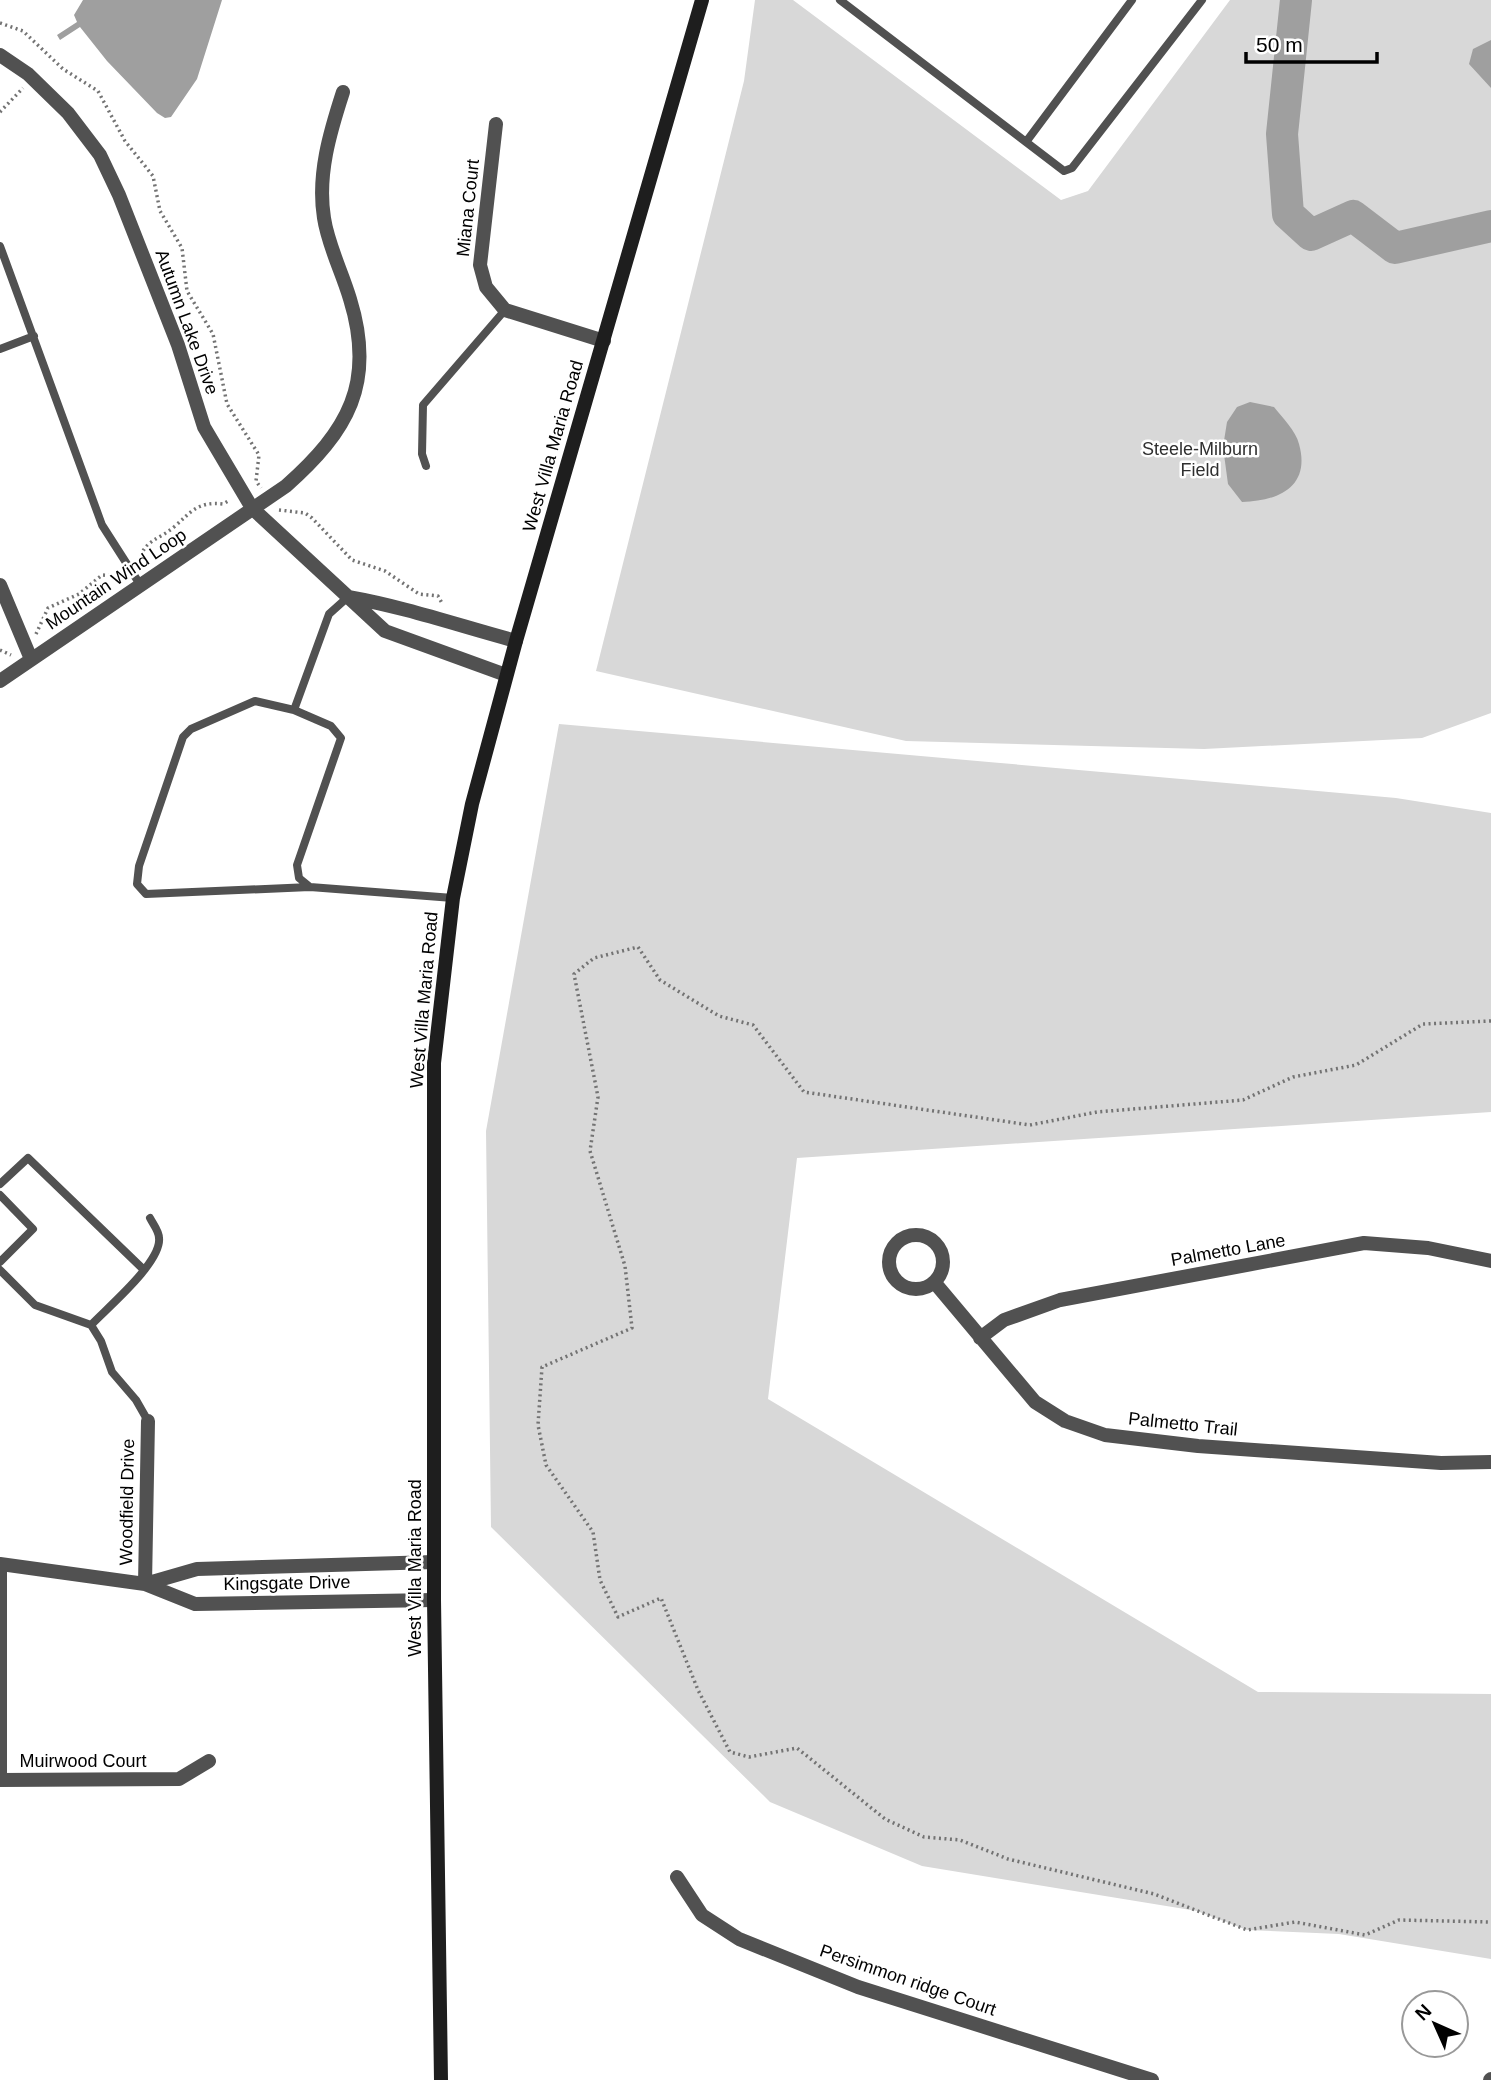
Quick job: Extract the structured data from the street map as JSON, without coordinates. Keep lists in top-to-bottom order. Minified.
{"streets":{"main road":["West Villa Maria Road"],"street":["Miana Court","Autumn Lake Drive","Mountain Wind Loop","Palmetto Lane","Palmetto Trail","Woodfield Drive","Kingsgate Drive","Muirwood Court","Persimmon ridge Court"]},"crossings":[["Autumn Lake Drive","West Villa Maria Road"],["Autumn Lake Drive","Mountain Wind Loop"],["West Villa Maria Road","Kingsgate Drive"],["Palmetto Lane","Palmetto Trail"],["Woodfield Drive","Kingsgate Drive"],["Kingsgate Drive","Muirwood Court"]],"parks":["Steele-Milburn Field"],"scale_bar":"50 m","north":"top left"}
